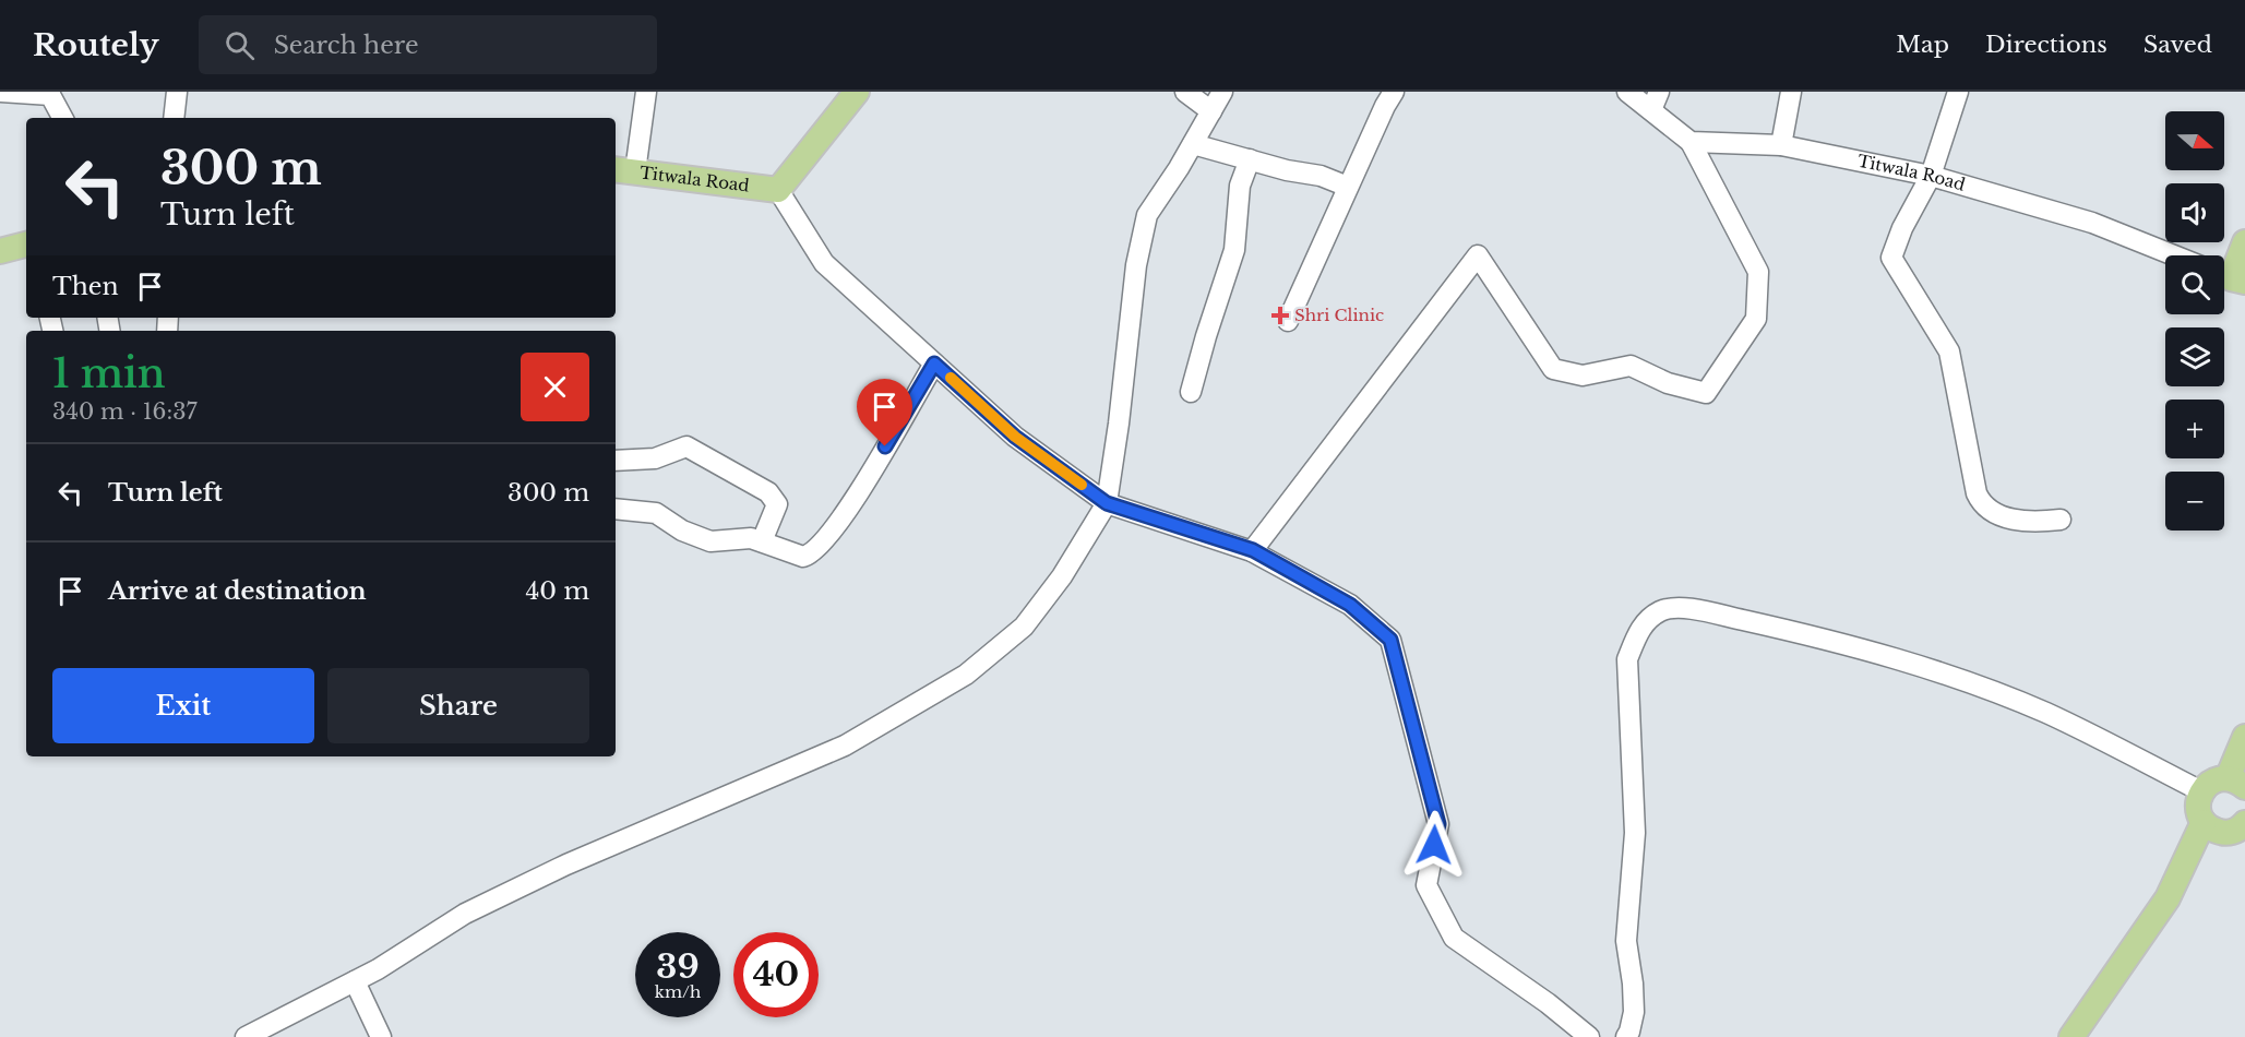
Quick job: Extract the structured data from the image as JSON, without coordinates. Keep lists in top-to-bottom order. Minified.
{"streets":{"main road":["Titwala Road"]},"places":{"health":["Shri Clinic"]},"north":"right","page":{"header":"Routely","search":"Search here","nav":["Map","Directions","Saved"],"map_buttons":["+","−"],"turn":["300 m","Turn left"],"then":"Then","heading":["1 min","340 m · 16:37"],"list":[{"name":"Turn left","value":"300 m"},{"name":"Arrive at destination","value":"40 m"}],"buttons":["Exit","Share"],"speed":"39 km/h","limit":"40"}}
